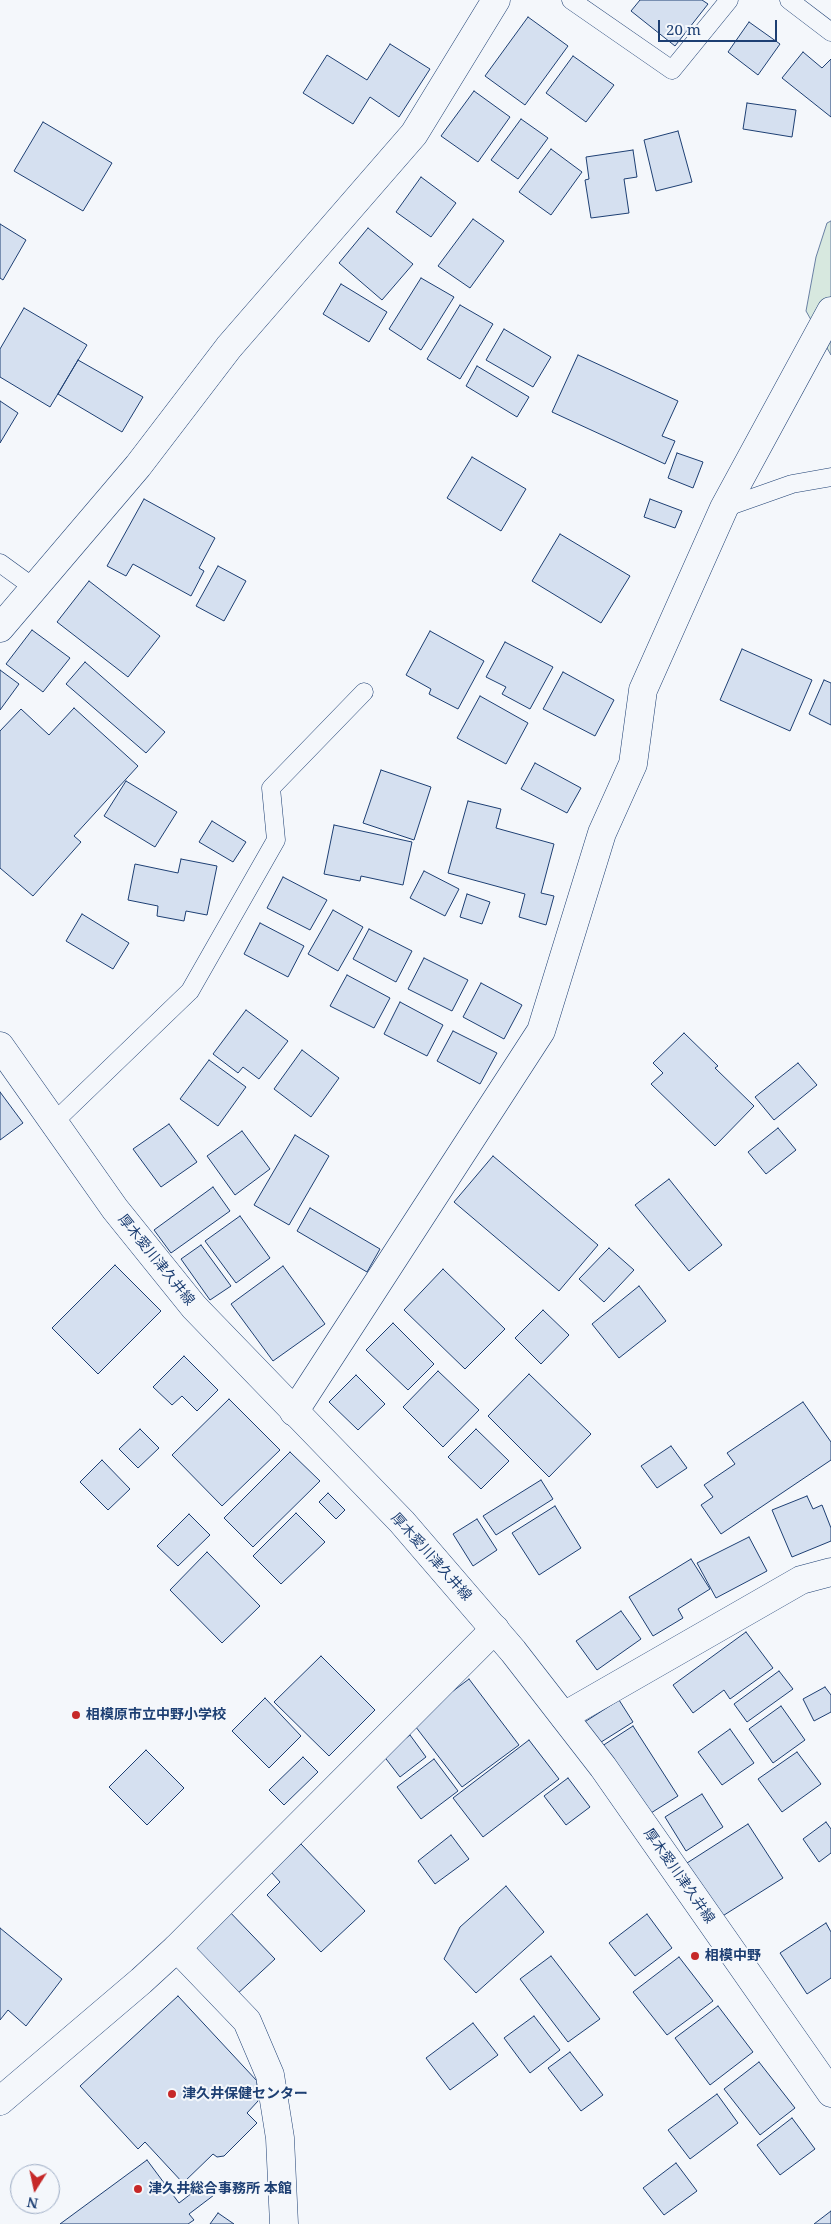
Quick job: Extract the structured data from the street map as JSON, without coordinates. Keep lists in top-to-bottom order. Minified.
{"streets":{"street":["厚木愛川津久井線"]},"places":["相模原市立中野小学校","相模中野","津久井保健センター","津久井総合事務所 本館"],"scale_bar":"20 m","north":"bottom"}
